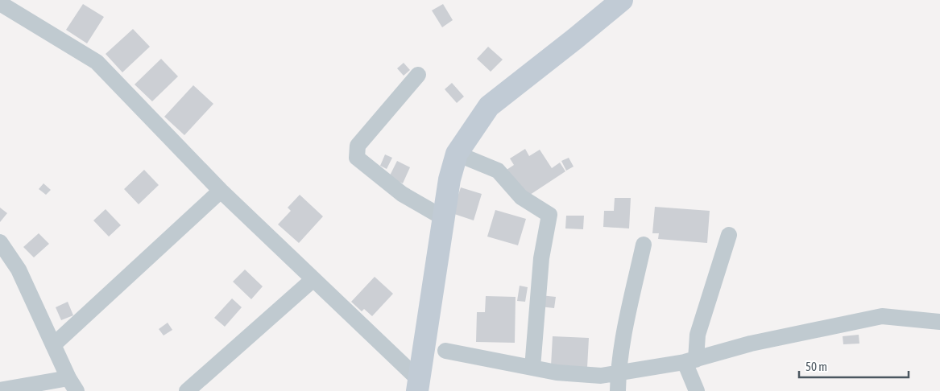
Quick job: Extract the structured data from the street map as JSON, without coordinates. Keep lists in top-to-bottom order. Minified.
{"scale_bar":"50 m"}
